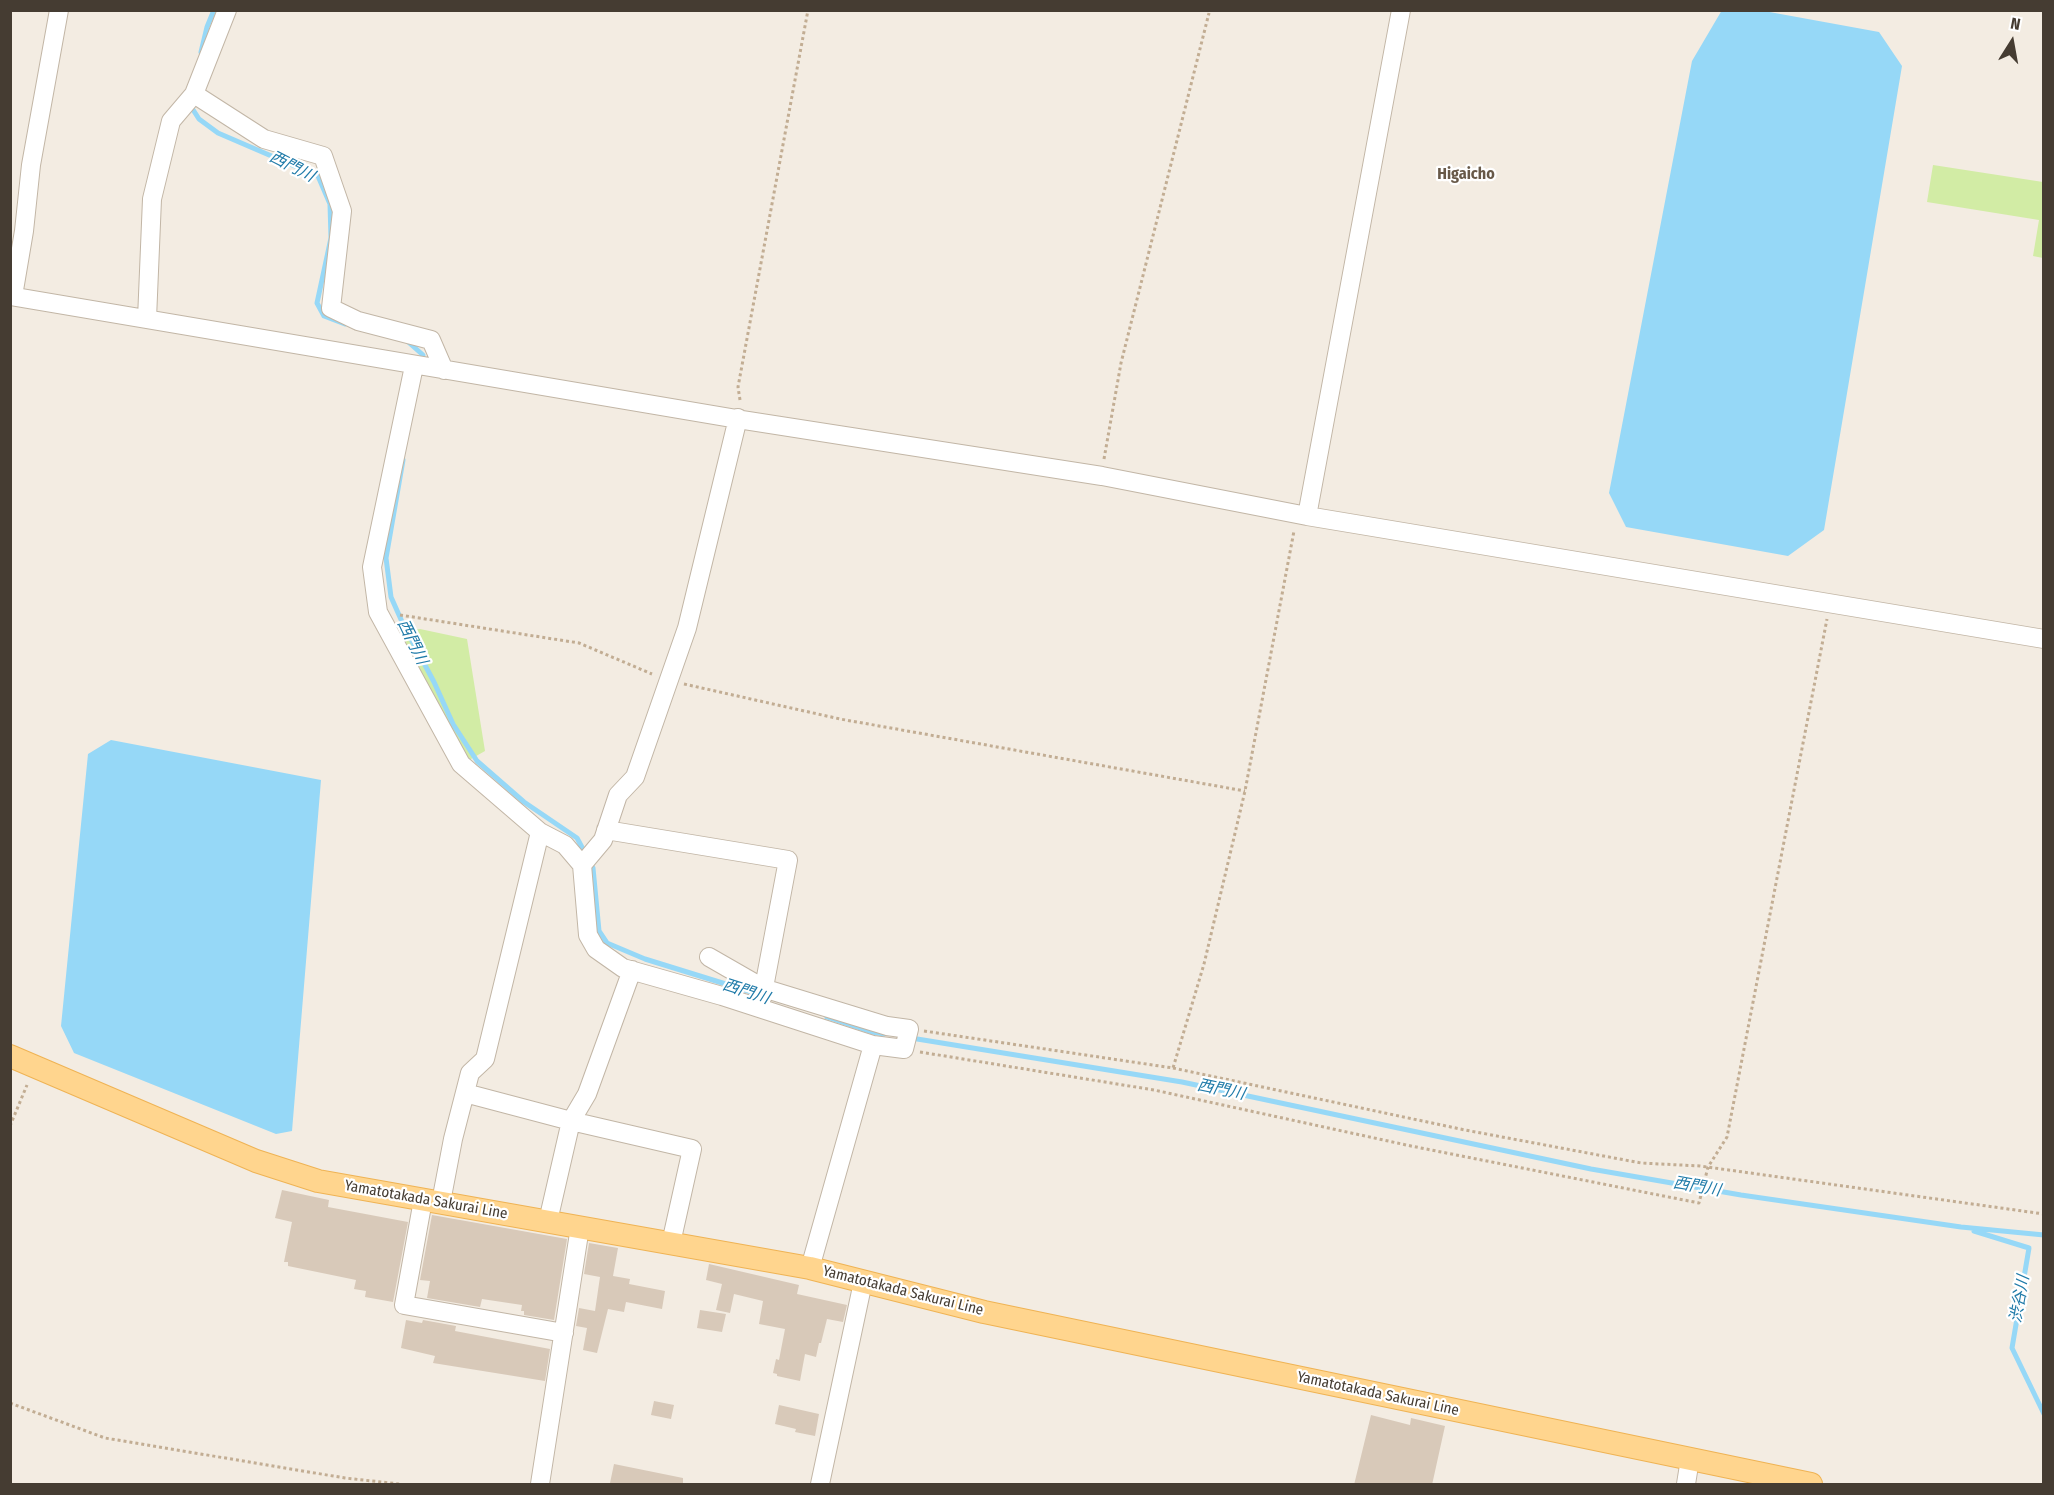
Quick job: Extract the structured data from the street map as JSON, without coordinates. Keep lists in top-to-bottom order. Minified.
{"streets":{"main road":["Yamatotakada Sakurai Line"]},"districts":["Higaicho"],"water":["西門川","渋谷川"],"north":"top"}
